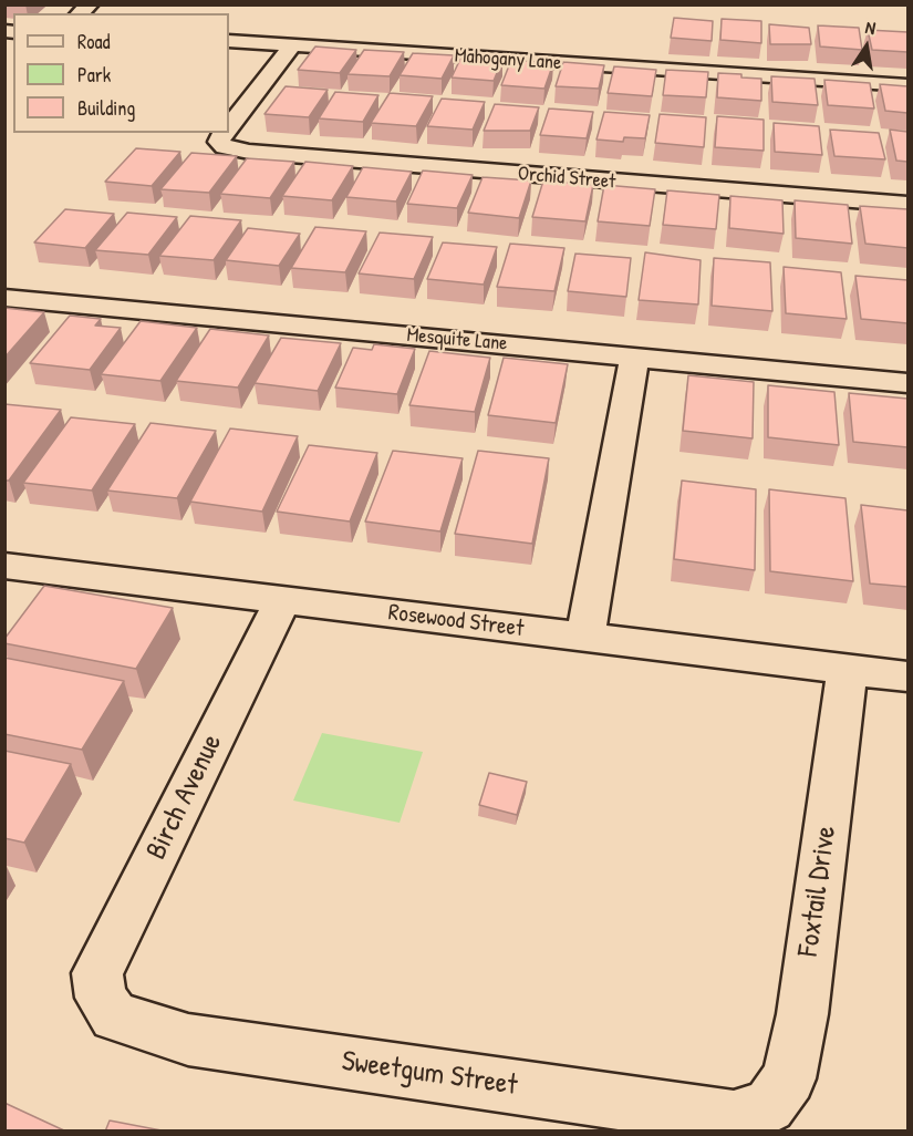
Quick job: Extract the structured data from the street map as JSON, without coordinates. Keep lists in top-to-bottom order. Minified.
{"streets":{"street":["Mahogany Lane","Orchid Street","Mesquite Lane","Rosewood Street","Birch Avenue","Foxtail Drive","Sweetgum Street"]},"crossings":[["Rosewood Street","Birch Avenue"],["Rosewood Street","Foxtail Drive"],["Birch Avenue","Sweetgum Street"],["Foxtail Drive","Sweetgum Street"]],"legend":["Road","Park","Building"],"north":"top"}
